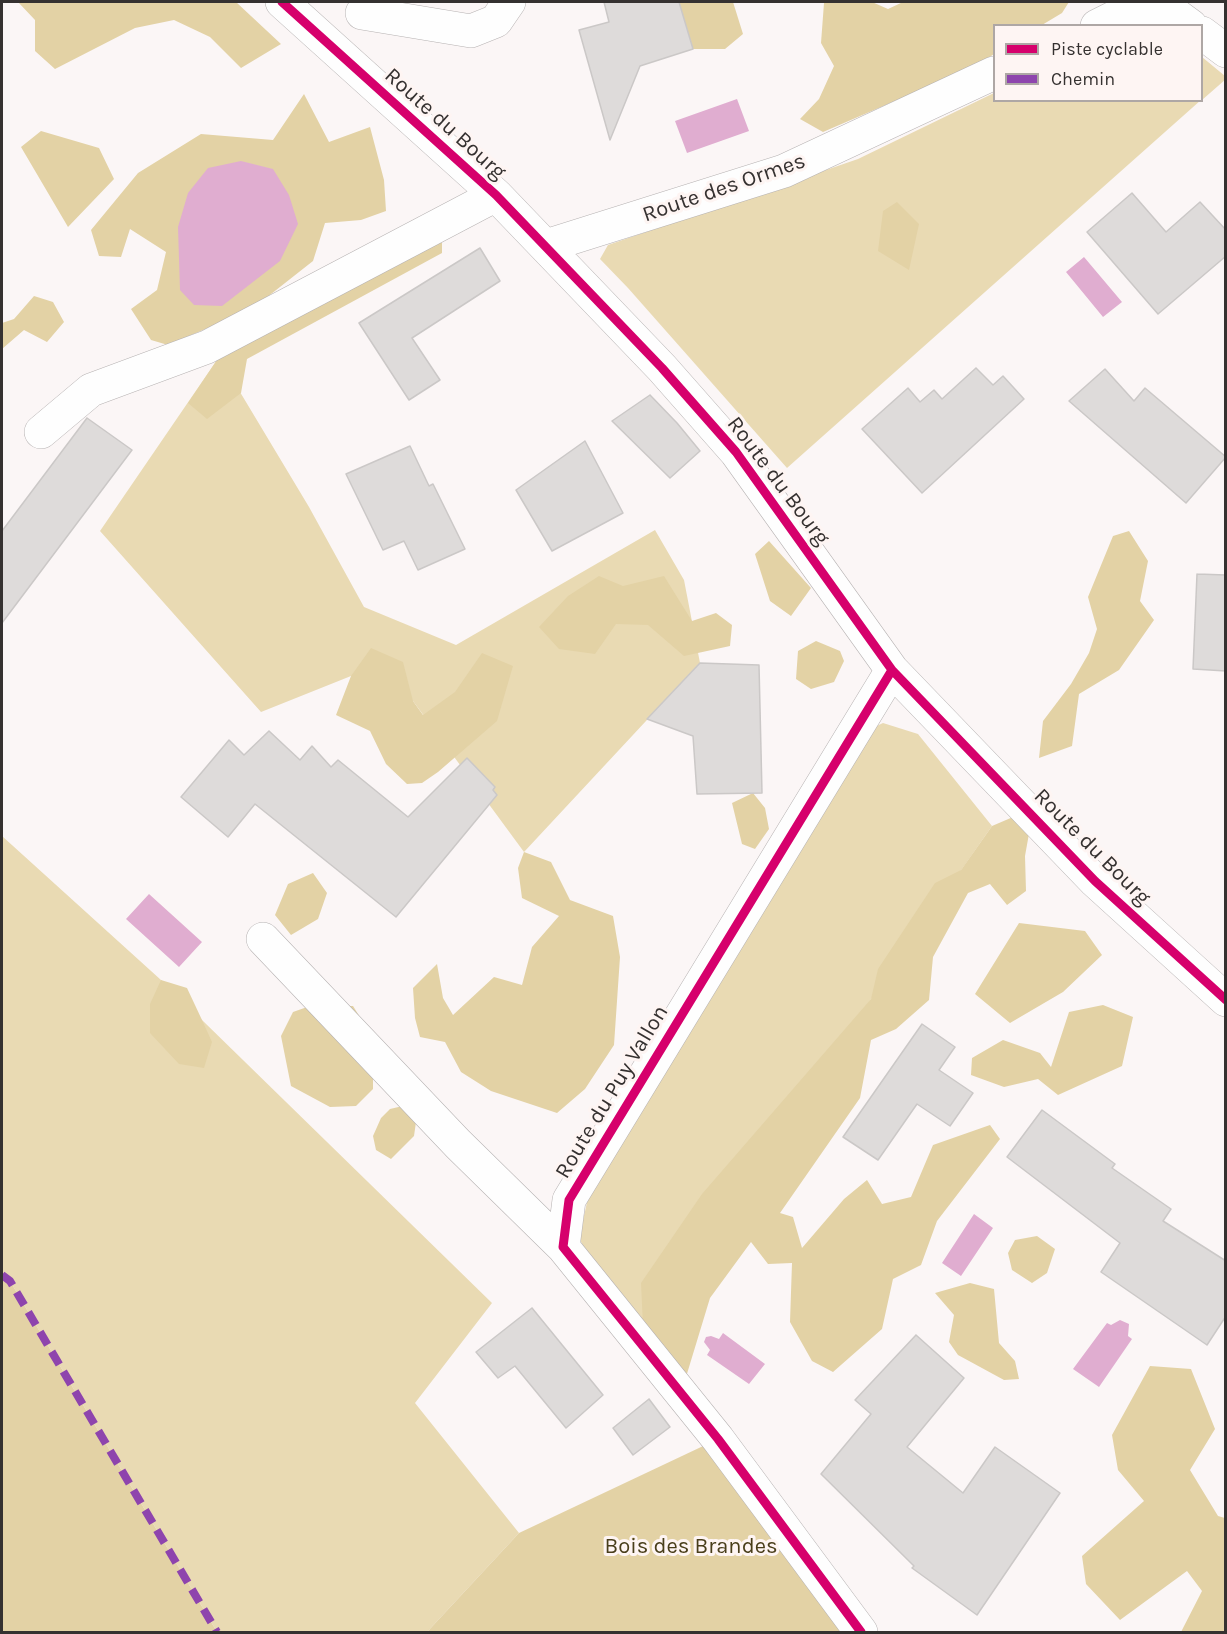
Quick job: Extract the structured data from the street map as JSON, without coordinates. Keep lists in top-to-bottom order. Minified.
{"streets":{"street":["Route du Bourg","Route des Ormes","Route du Puy Vallon"]},"crossings":[["Route du Bourg","Route des Ormes"],["Route du Bourg","Route du Puy Vallon"]],"parks":["Bois des Brandes"],"legend":["Piste cyclable","Chemin"]}
